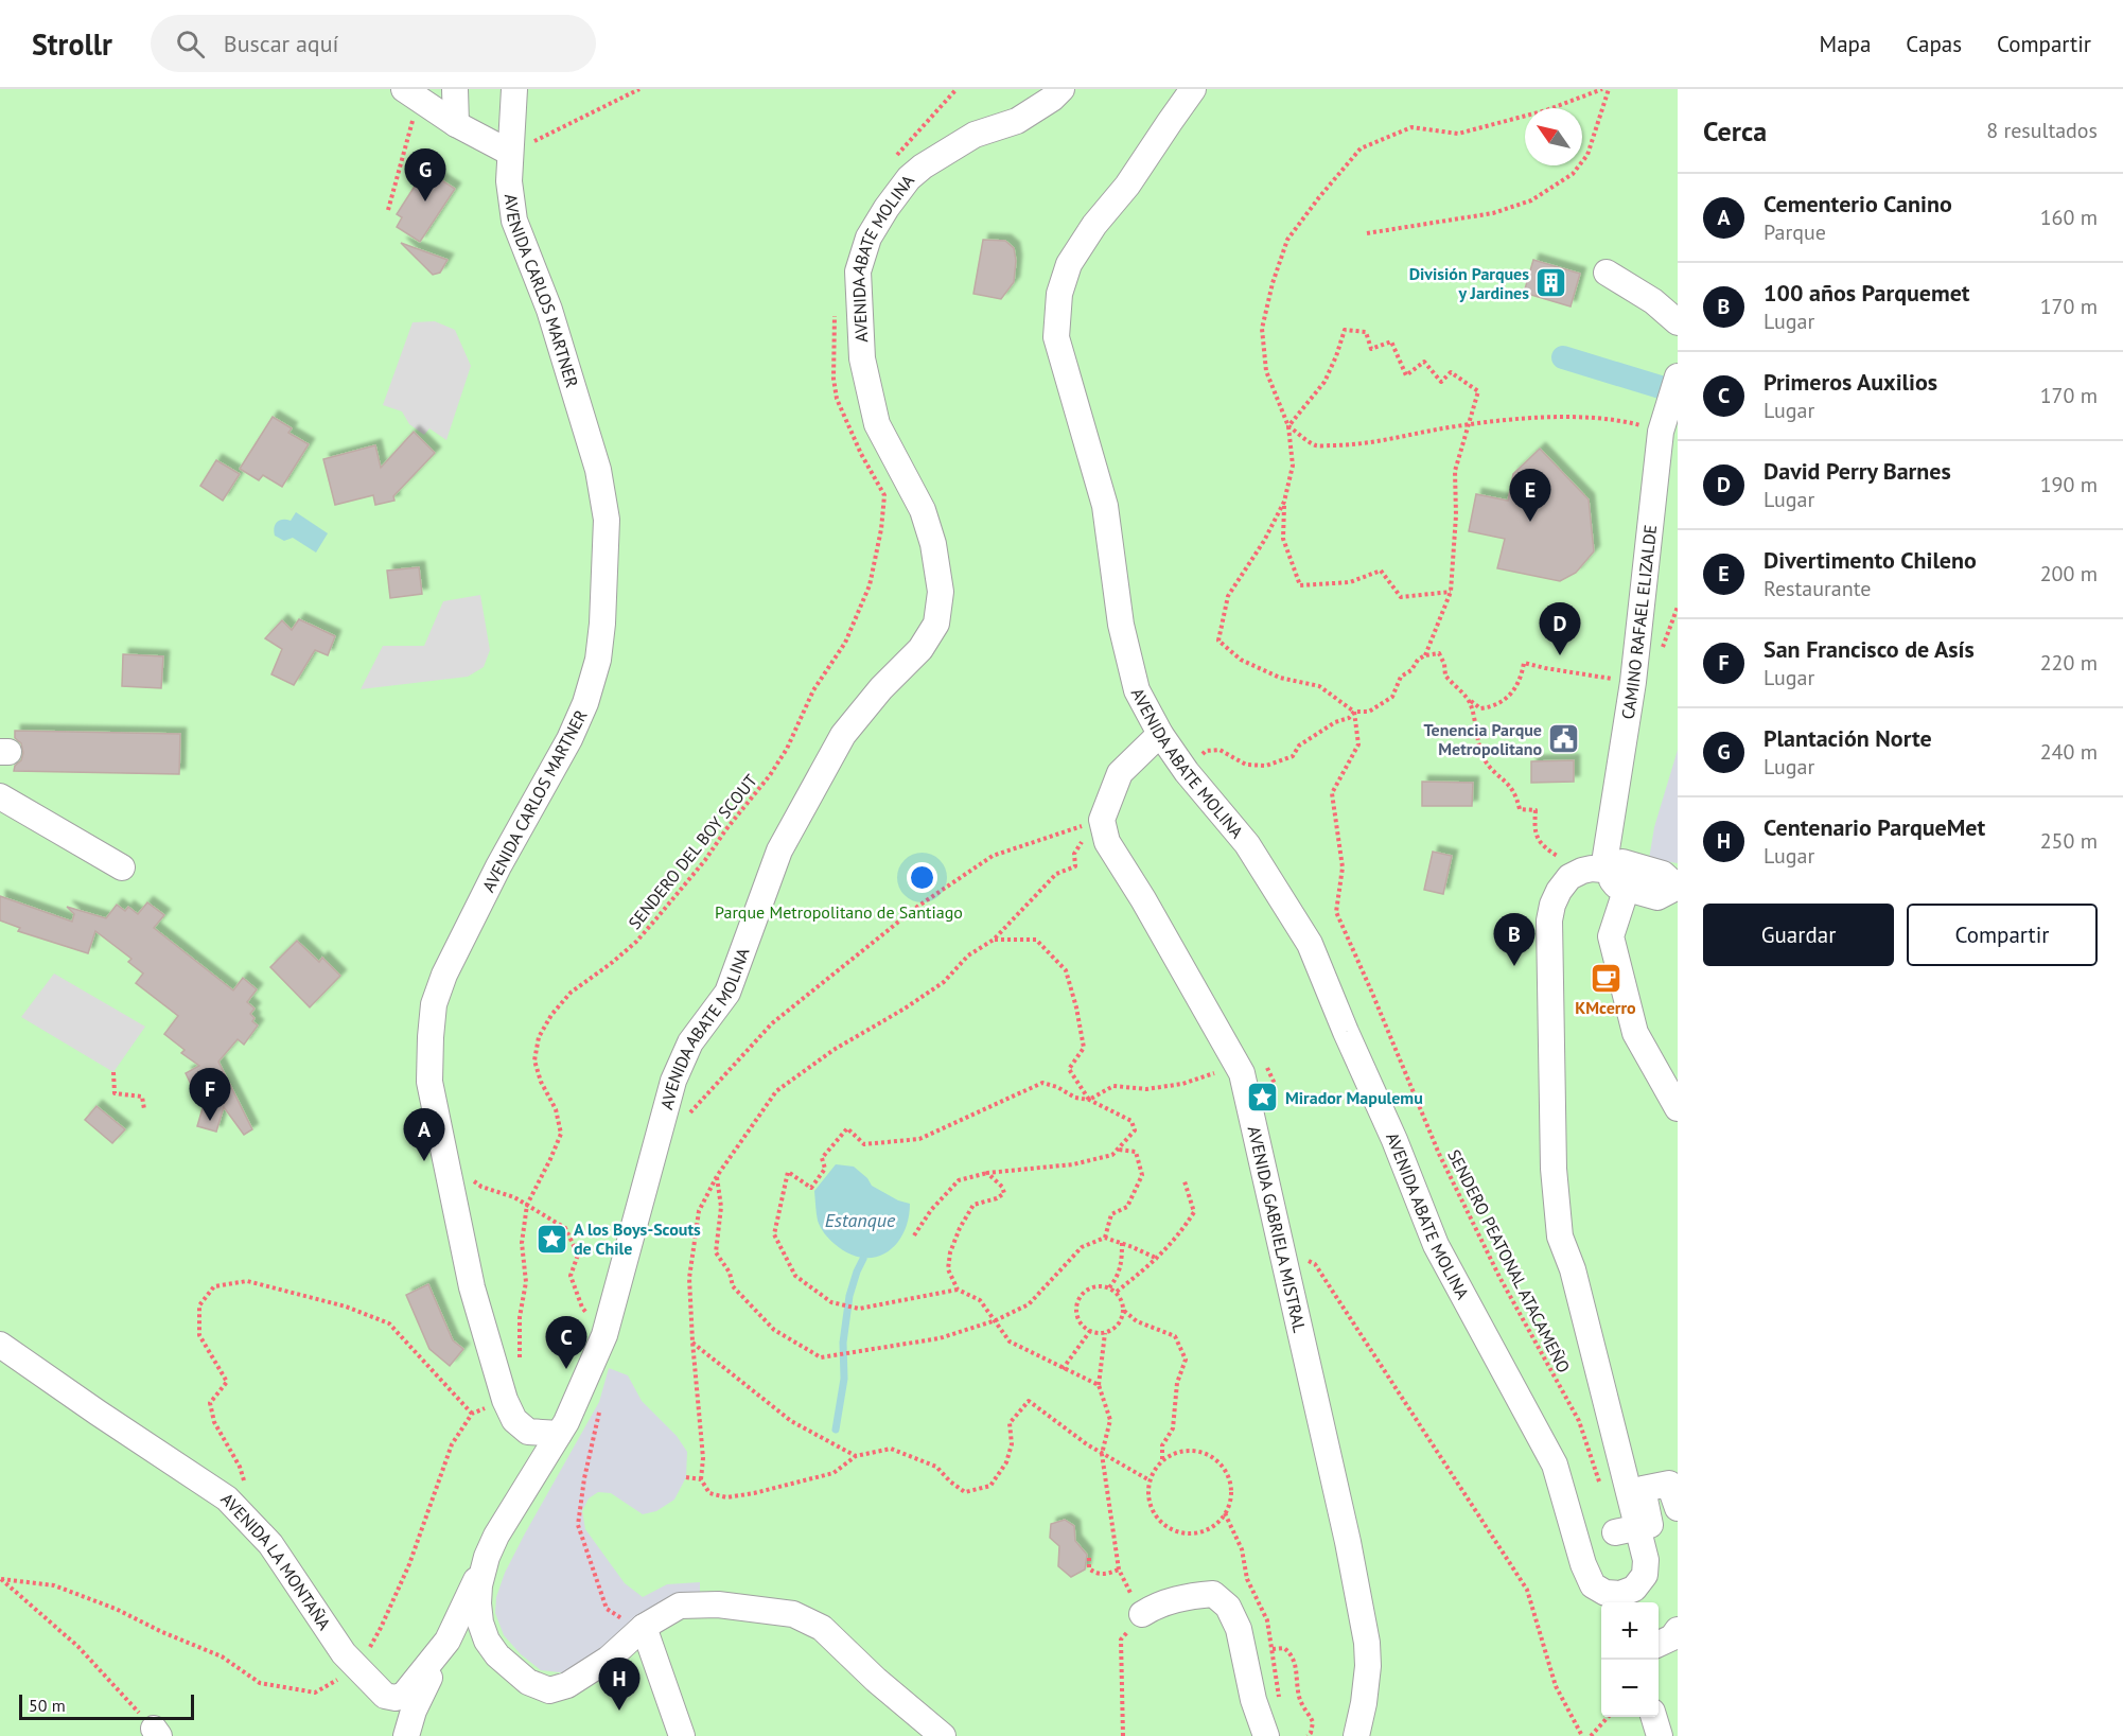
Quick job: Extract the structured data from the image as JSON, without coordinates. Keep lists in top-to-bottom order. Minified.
{"streets":{"street":["AVENIDA ABATE MOLINA","AVENIDA CARLOS MARTNER","CAMINO RAFAEL ELIZALDE","AVENIDA GABRIELA MISTRAL","AVENIDA LA MONTAÑA"],"path":["SENDERO DEL BOY SCOUT","SENDERO PEATONAL ATACAMEÑO"]},"crossings":[["AVENIDA ABATE MOLINA","AVENIDA CARLOS MARTNER"],["AVENIDA ABATE MOLINA","CAMINO RAFAEL ELIZALDE"],["AVENIDA ABATE MOLINA","AVENIDA LA MONTAÑA"]],"water":["Estanque"],"parks":["Parque Metropolitano de Santiago"],"places":{"building":["División Parques y Jardines"],"public building":["Tenencia Parque Metropolitano"],"cafe":["KMcerro"],"place":["Mirador Mapulemu","A los Boys-Scouts de Chile"]},"scale_bar":"50 m","north":"top left","page":{"header":"Strollr","search":"Buscar aquí","nav":["Mapa","Capas","Compartir"],"heading":["Cerca","8 resultados"],"pins":["G","E","D","B","F","A","C","H"],"list":[{"mark":"A","name":"Cementerio Canino","note":"Parque","value":"160 m"},{"mark":"B","name":"100 años Parquemet","note":"Lugar","value":"170 m"},{"mark":"C","name":"Primeros Auxilios","note":"Lugar","value":"170 m"},{"mark":"D","name":"David Perry Barnes","note":"Lugar","value":"190 m"},{"mark":"E","name":"Divertimento Chileno","note":"Restaurante","value":"200 m"},{"mark":"F","name":"San Francisco de Asís","note":"Lugar","value":"220 m"},{"mark":"G","name":"Plantación Norte","note":"Lugar","value":"240 m"},{"mark":"H","name":"Centenario ParqueMet","note":"Lugar","value":"250 m"}],"buttons":["Guardar","Compartir"],"map_buttons":["+","−"],"scale":"50 m"}}
